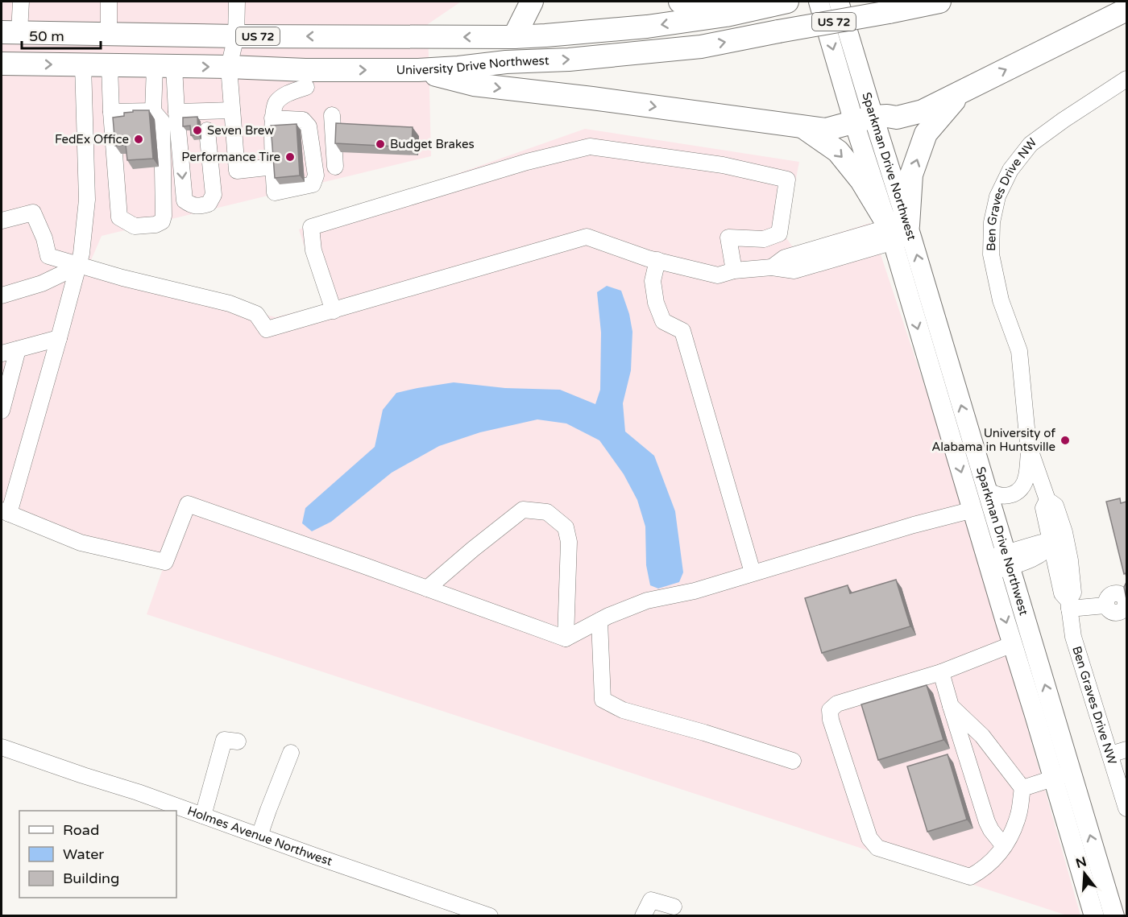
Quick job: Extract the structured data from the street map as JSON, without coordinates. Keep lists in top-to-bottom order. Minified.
{"streets":{"highway":["US 72","University Drive Northwest"],"main road":["Sparkman Drive Northwest"],"street":["Ben Graves Drive NW","Holmes Avenue Northwest"]},"places":["Seven Brew","FedEx Office","Budget Brakes","Performance Tire","University of Alabama in Huntsville"],"legend":["Road","Water","Building"],"scale_bar":"50 m","north":"top"}
